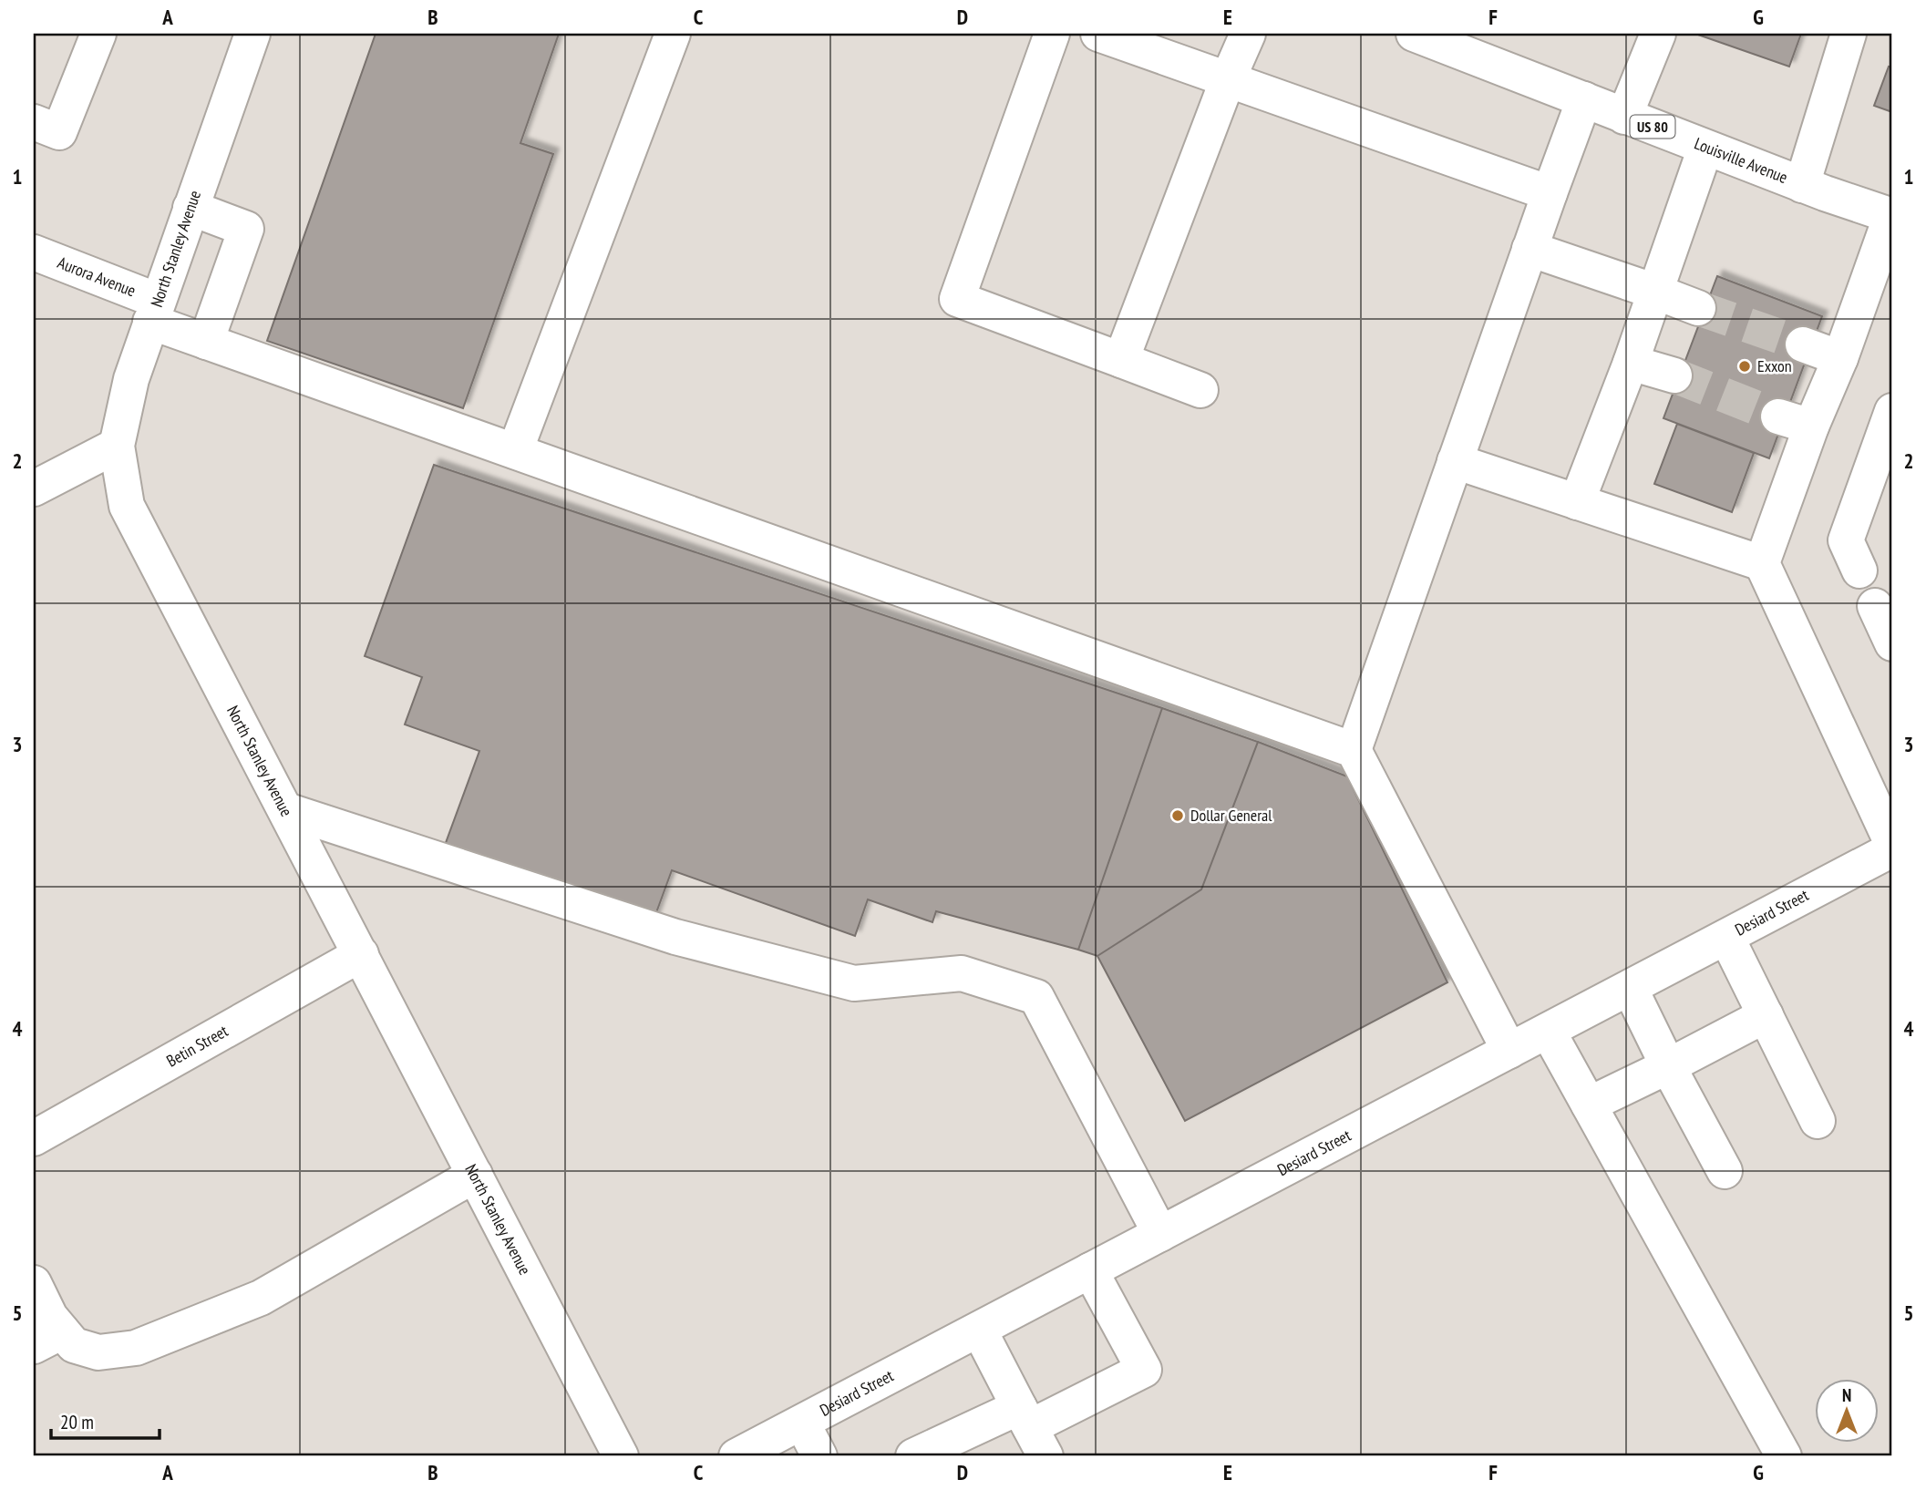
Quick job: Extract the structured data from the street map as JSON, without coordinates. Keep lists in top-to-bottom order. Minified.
{"streets":{"street":["US 80","Louisville Avenue","North Stanley Avenue","Aurora Avenue","Desiard Street","Betin Street"]},"crossings":[["North Stanley Avenue","Aurora Avenue"],["North Stanley Avenue","Betin Street"]],"places":["Exxon","Dollar General"],"scale_bar":"20 m","north":"top","grid":{"columns":["A","B","C","D","E","F","G"],"rows":["1","2","3","4","5"]}}
